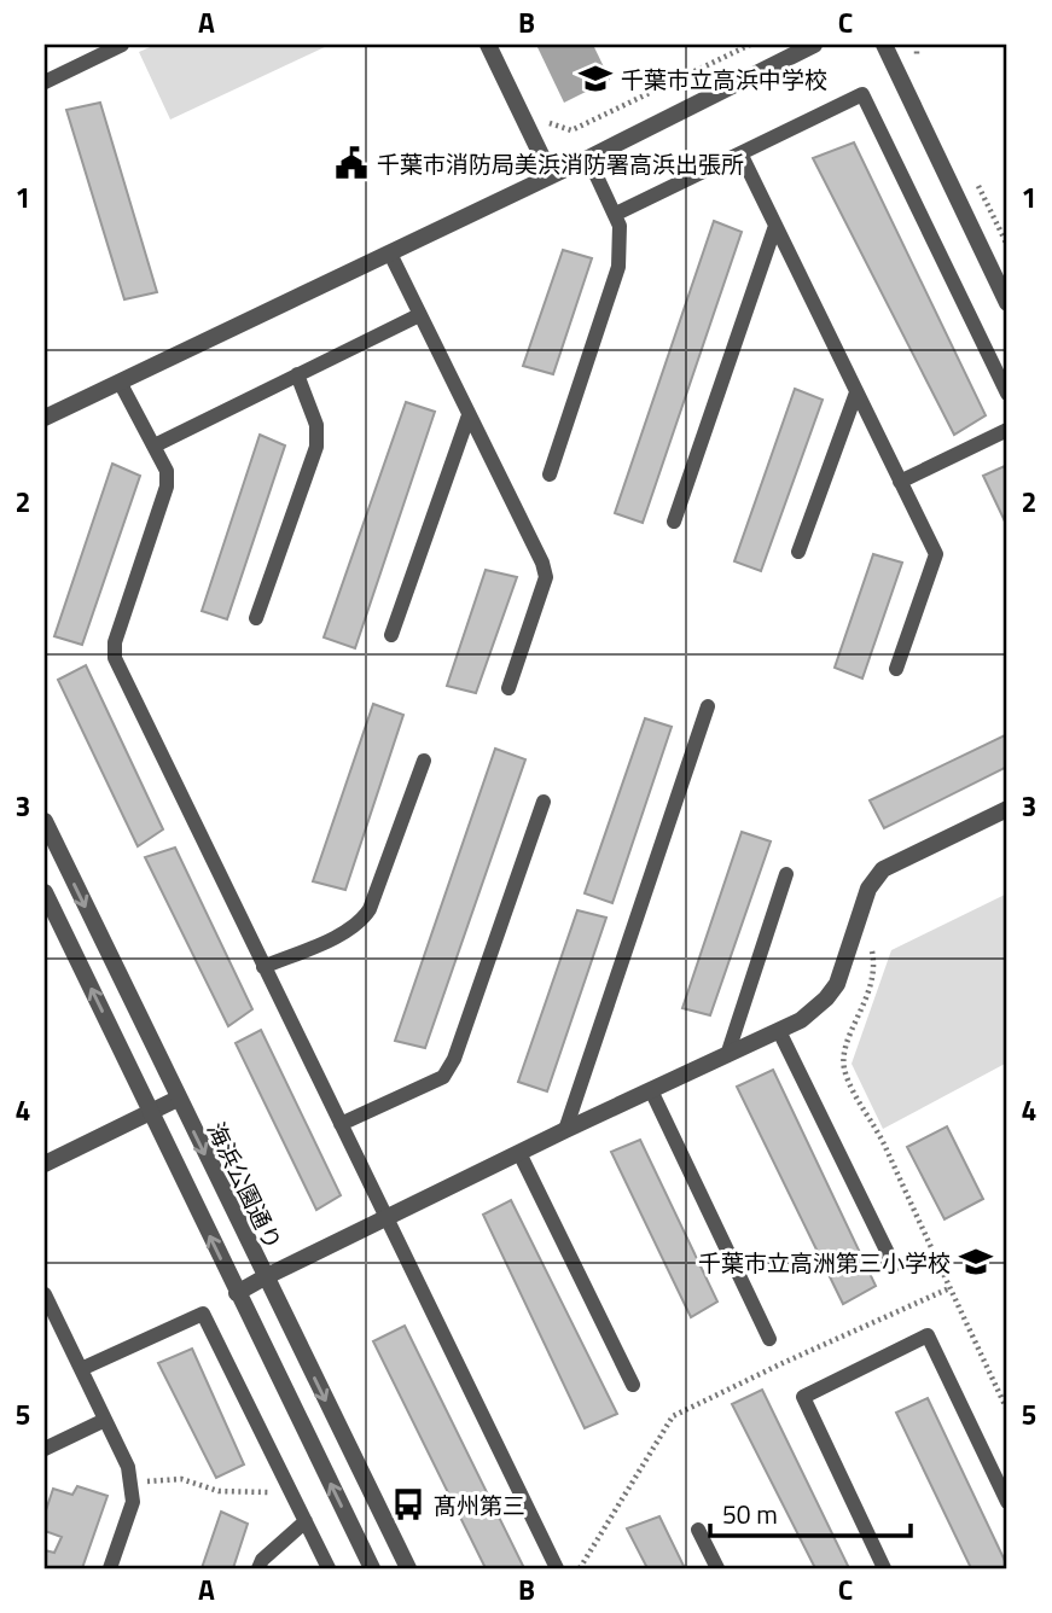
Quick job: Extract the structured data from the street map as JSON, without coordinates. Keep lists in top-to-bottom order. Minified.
{"streets":{"street":["海浜公園通り"]},"places":{"school or university":["千葉市立高浜中学校","千葉市立高洲第三小学校"],"public building":["千葉市消防局美浜消防署高浜出張所"],"bus stop":["髙州第三"]},"scale_bar":"50 m","grid":{"columns":["A","B","C"],"rows":["1","2","3","4","5"]}}
